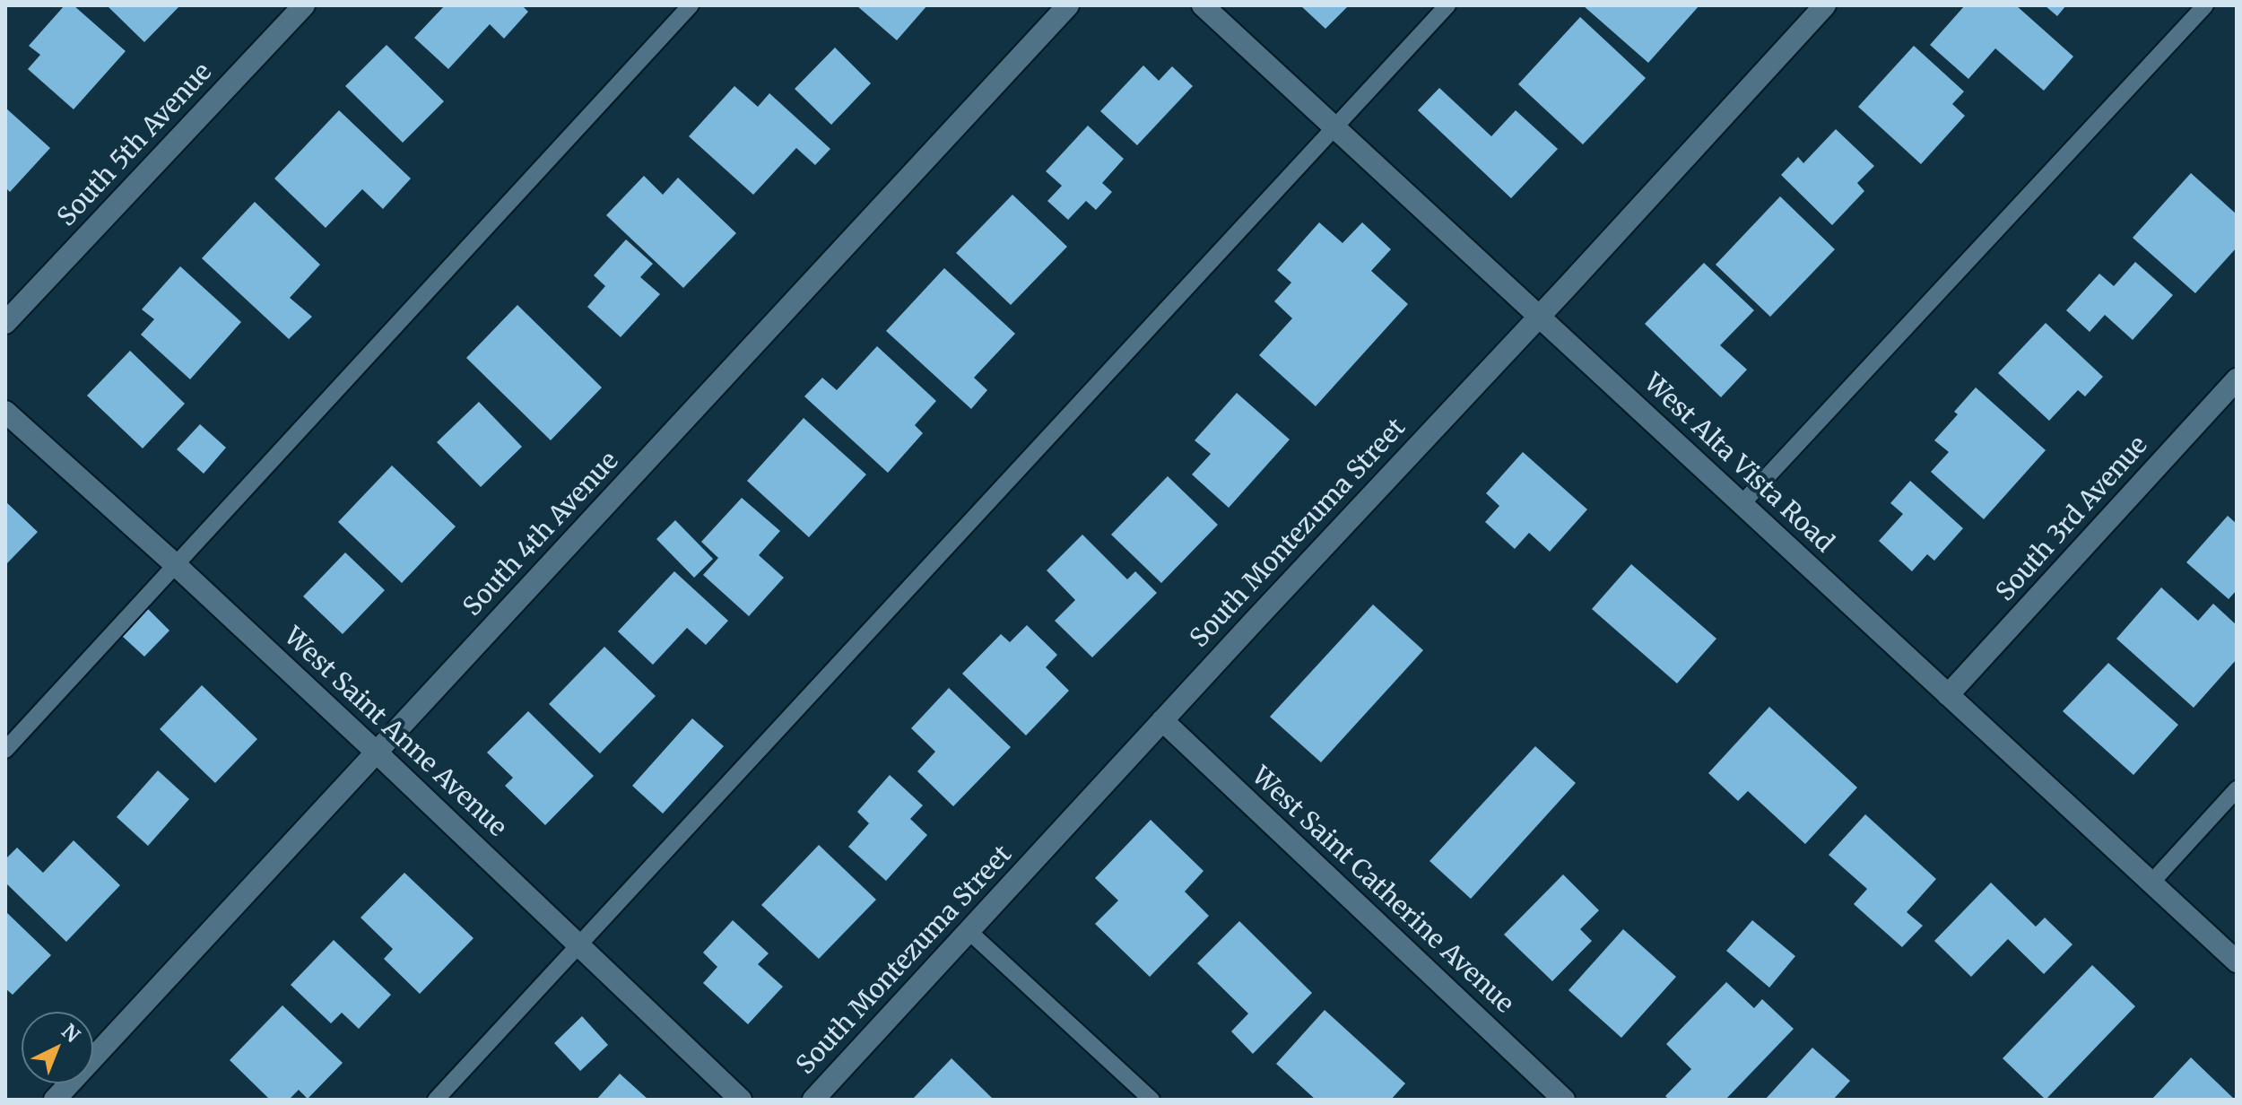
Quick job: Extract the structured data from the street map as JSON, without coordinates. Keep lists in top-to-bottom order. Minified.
{"streets":{"street":["South 5th Avenue","West Alta Vista Road","South 3rd Avenue","South Montezuma Street","South 4th Avenue","West Saint Anne Avenue","West Saint Catherine Avenue"]},"crossings":[["West Alta Vista Road","South 3rd Avenue"],["West Alta Vista Road","South Montezuma Street"],["South Montezuma Street","West Saint Catherine Avenue"],["South 4th Avenue","West Saint Anne Avenue"]],"north":"top right"}
